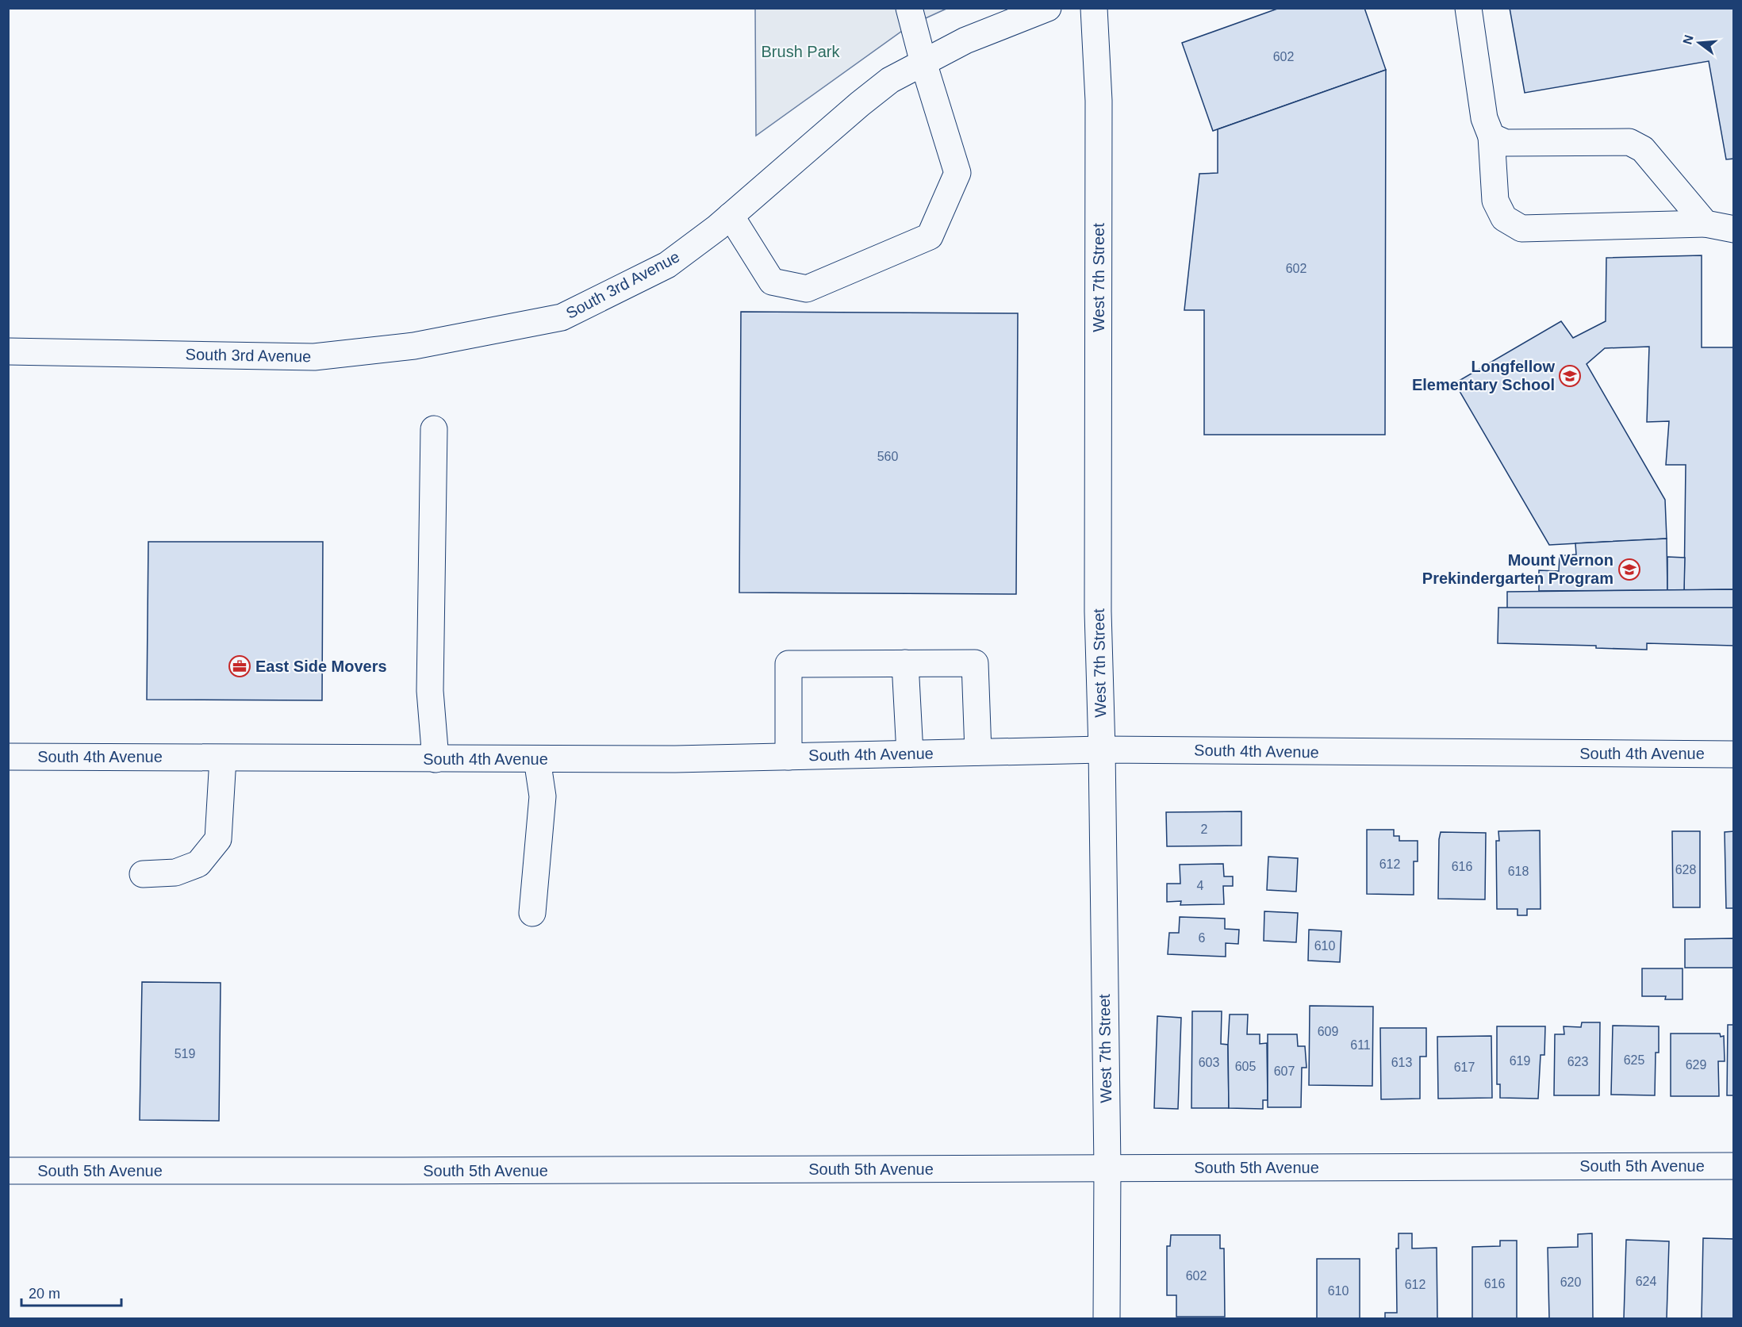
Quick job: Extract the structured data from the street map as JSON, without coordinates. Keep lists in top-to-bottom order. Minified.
{"streets":{"street":["West 7th Street","South 3rd Avenue","South 4th Avenue","South 5th Avenue"]},"crossings":[["West 7th Street","South 4th Avenue"],["West 7th Street","South 5th Avenue"]],"parks":["Brush Park"],"places":{"school or university":["Longfellow Elementary School","Mount Vernon Prekindergarten Program"],"office":["East Side Movers"]},"house_numbers":["602","602","560","2","612","616","628","618","4","6","610","609","611","519","625","619","623","603","613","629","605","617","607","602","624","620","616","612","610"],"scale_bar":"20 m","north":"left"}
